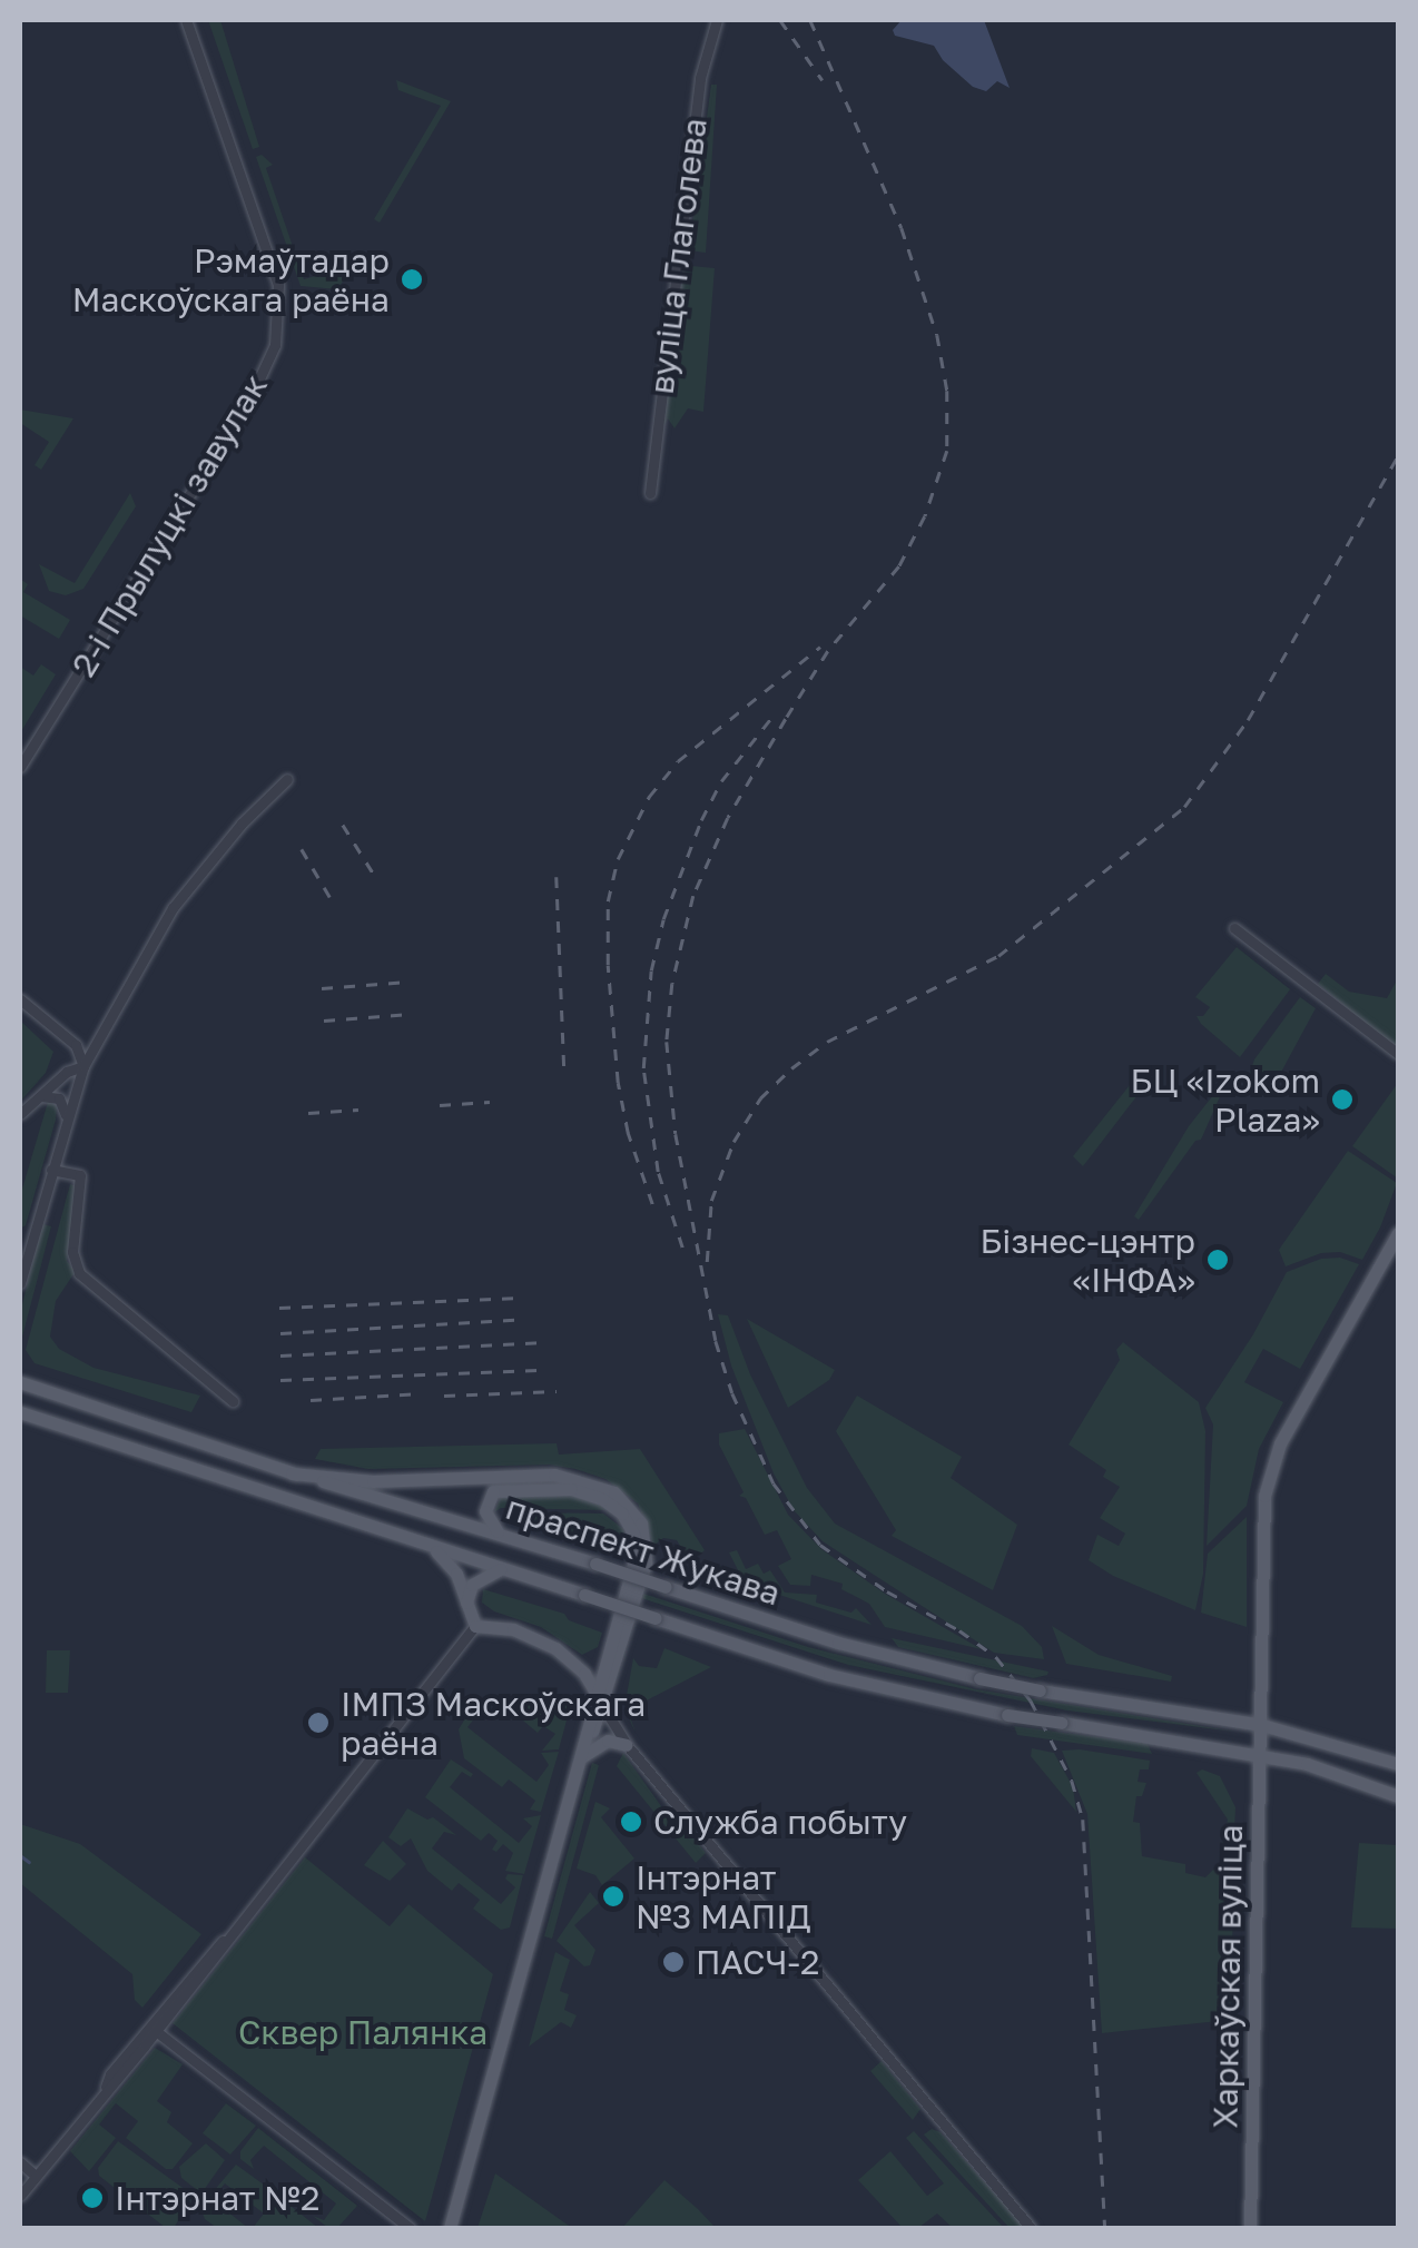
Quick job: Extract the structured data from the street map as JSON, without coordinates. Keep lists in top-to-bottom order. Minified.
{"streets":{"main road":["праспект Жукава","Харкаўская вуліца"],"street":["вуліца Глаголева","2-і Прылуцкі завулак"]},"crossings":[["праспект Жукава","Харкаўская вуліца"]],"parks":["Сквер Палянка"],"places":["Рэмаўтадар Маскоўскага раёна","БЦ «Izokom Plaza»","Бізнес-цэнтр «ІНФА»","ІМПЗ Маскоўскага раёна","Служба побыту","Інтэрнат №3 МАПІД","ПАСЧ-2","Інтэрнат №2"]}
